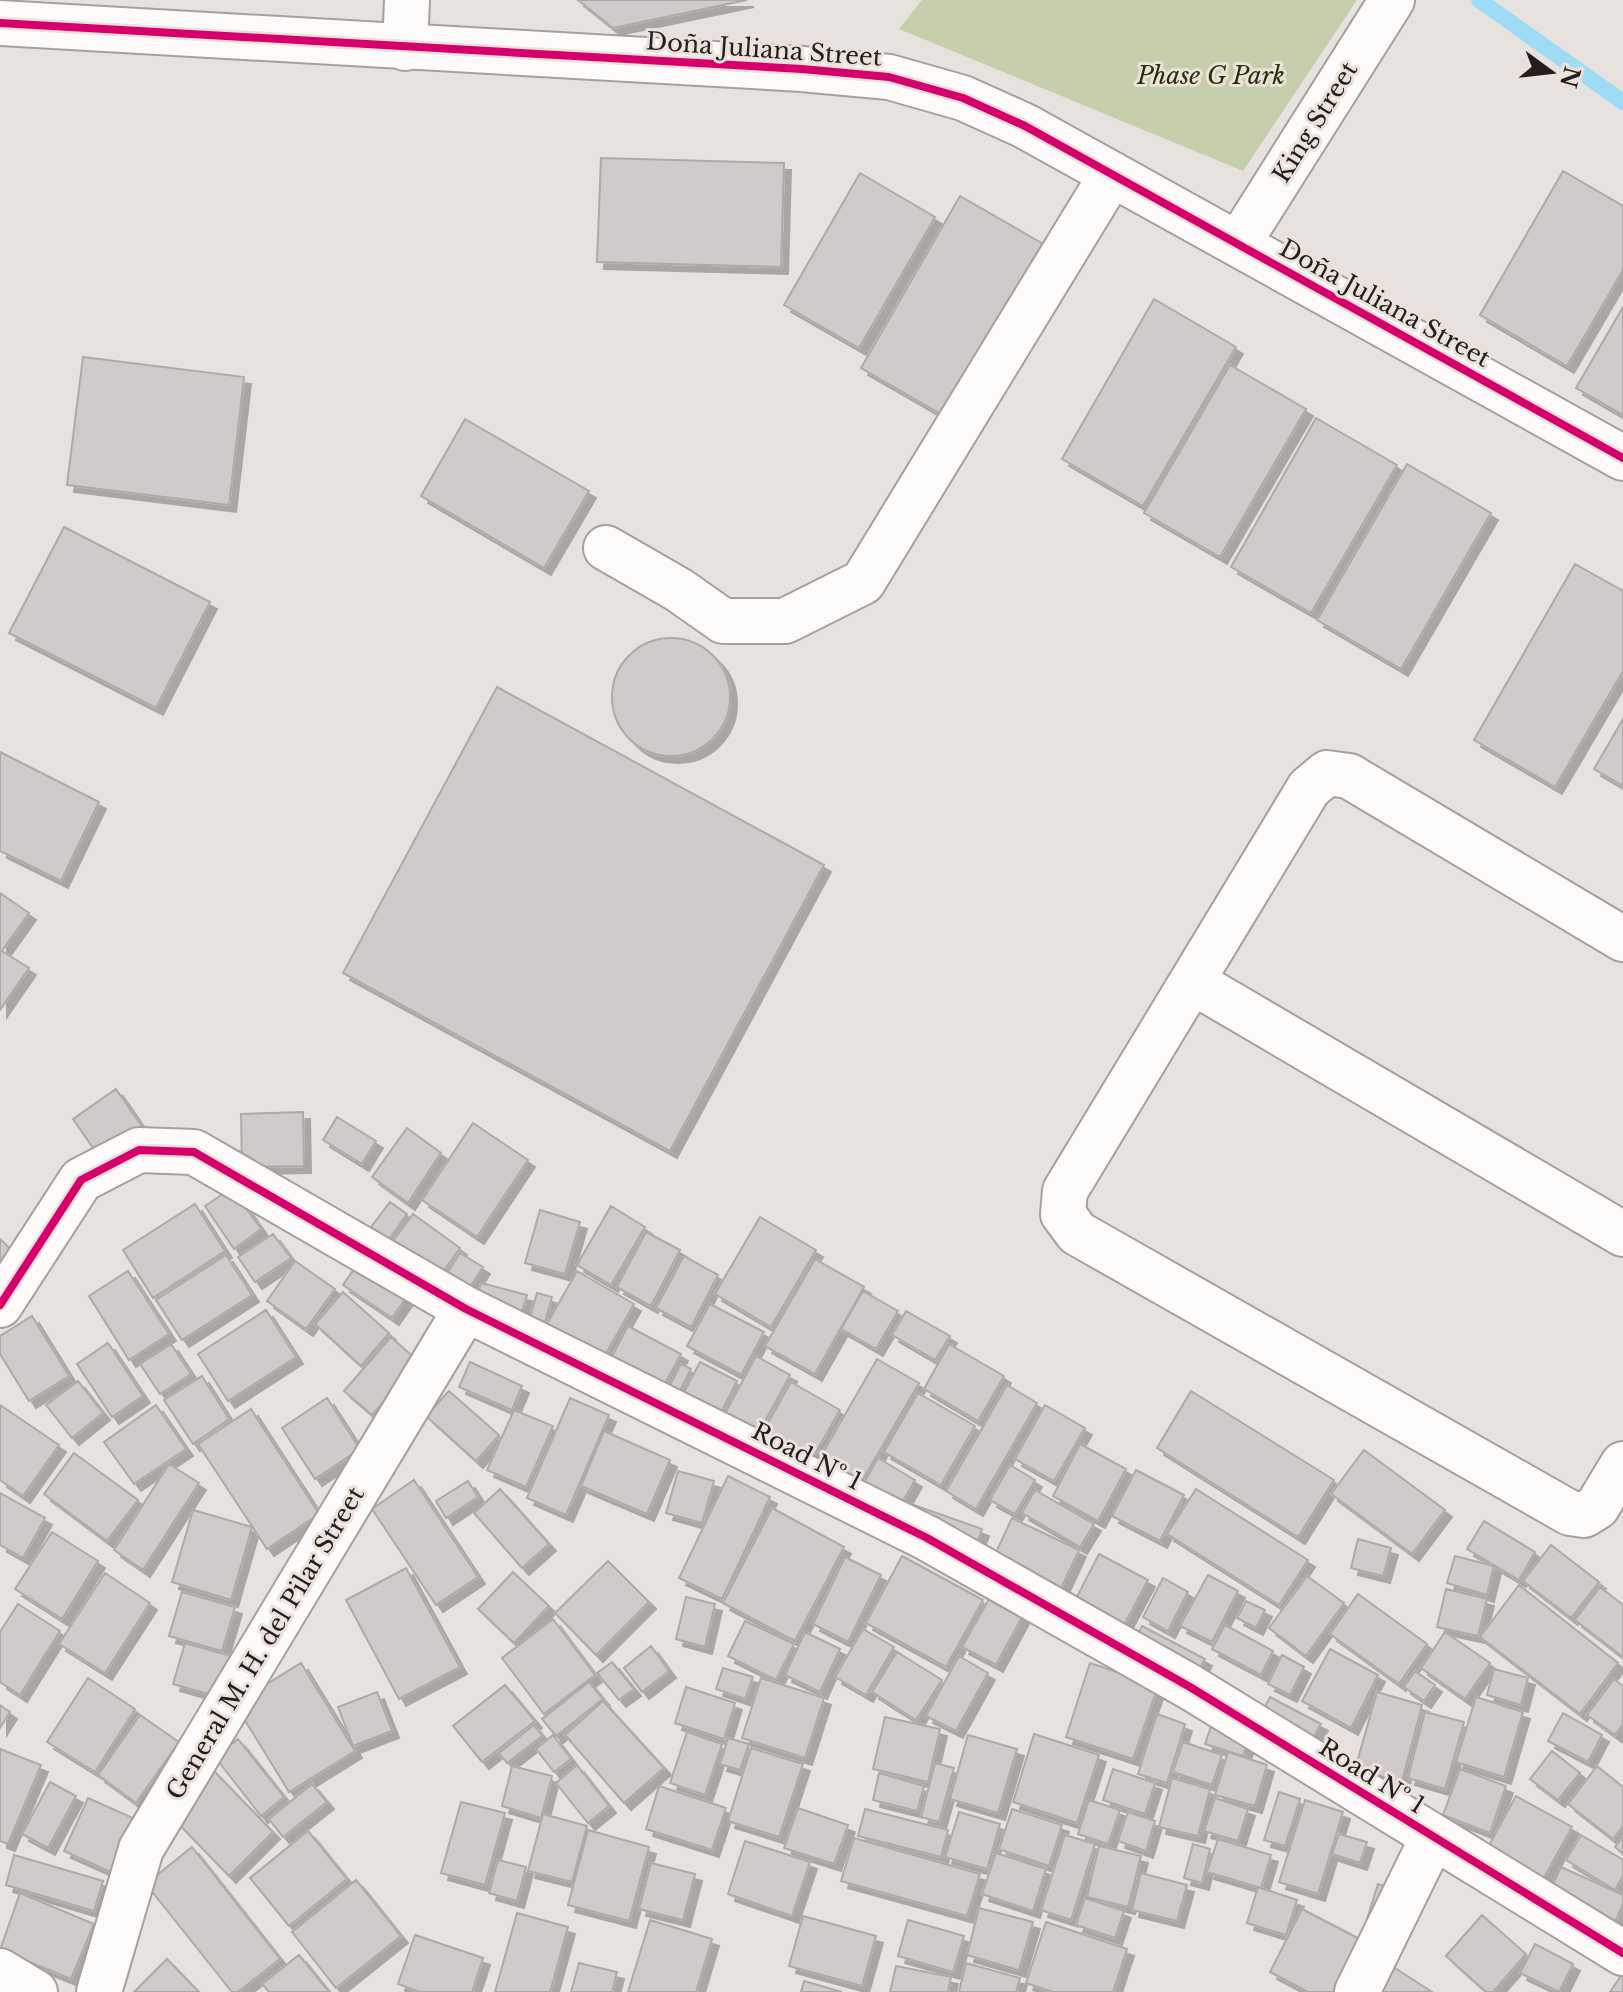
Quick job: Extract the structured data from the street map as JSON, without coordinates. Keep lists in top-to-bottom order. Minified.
{"streets":{"street":["Doña Juliana Street","King Street","Road № 1","General M. H. del Pilar Street"]},"crossings":[["Doña Juliana Street","King Street"],["Road № 1","General M. H. del Pilar Street"]],"parks":["Phase G Park"],"north":"right"}
